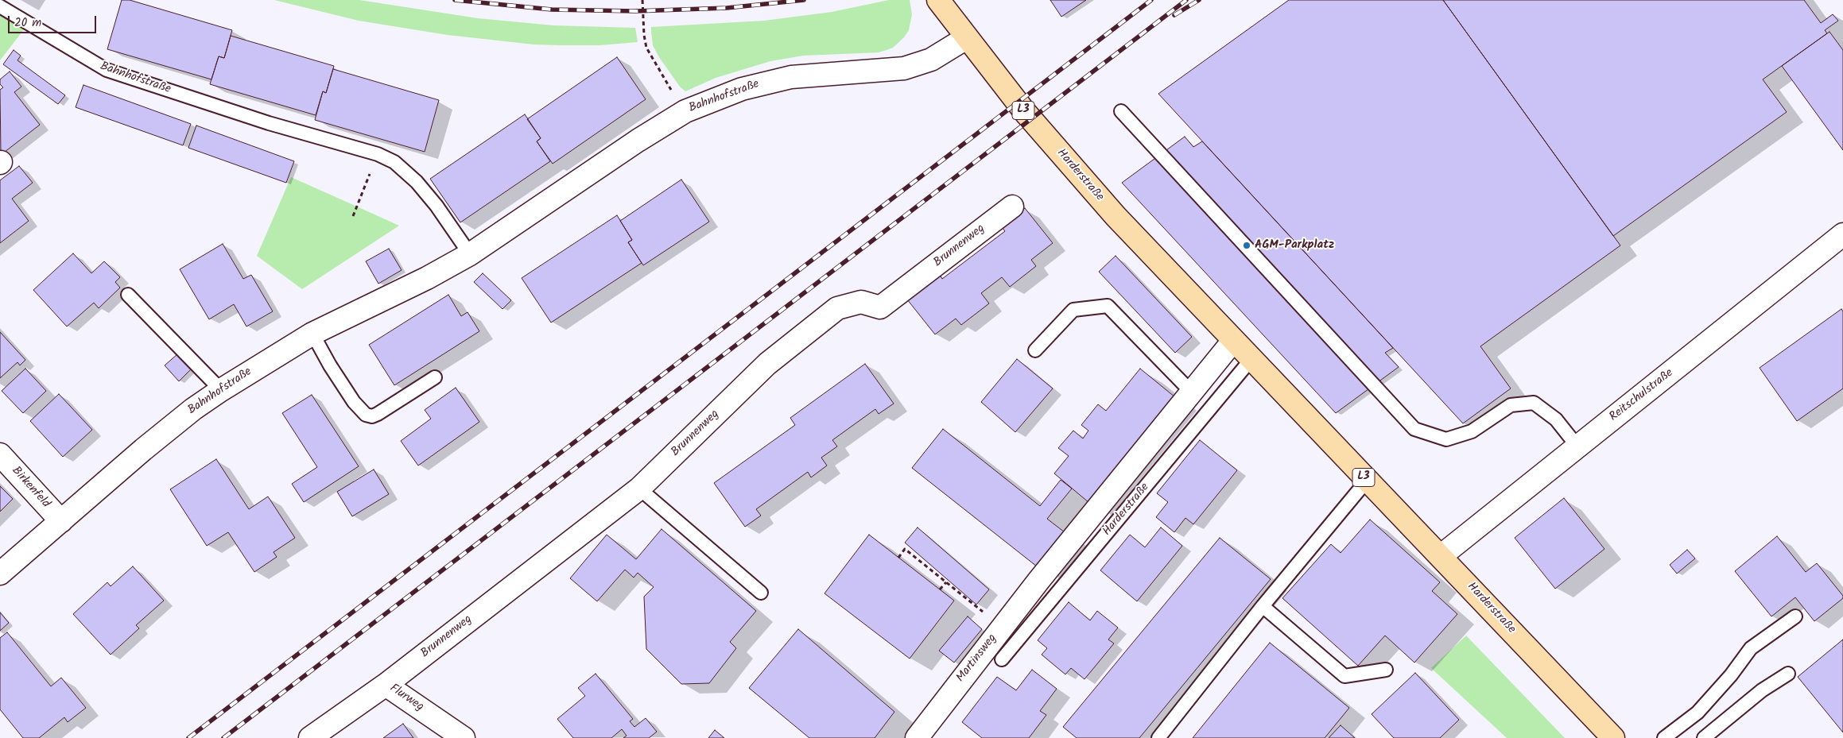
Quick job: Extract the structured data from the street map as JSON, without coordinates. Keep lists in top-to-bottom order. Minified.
{"streets":{"main road":["L3","Harderstraße"],"street":["Bahnhofstraße","Brunnenweg","Reitschulstraße","Birkenfeld","Martinsweg","Flurweg"]},"crossings":[["Bahnhofstraße","Harderstraße"],["Bahnhofstraße","Birkenfeld"],["Harderstraße","Reitschulstraße"],["Harderstraße","Martinsweg"],["Brunnenweg","Flurweg"]],"places":["AGM-Parkplatz"],"scale_bar":"20 m"}
